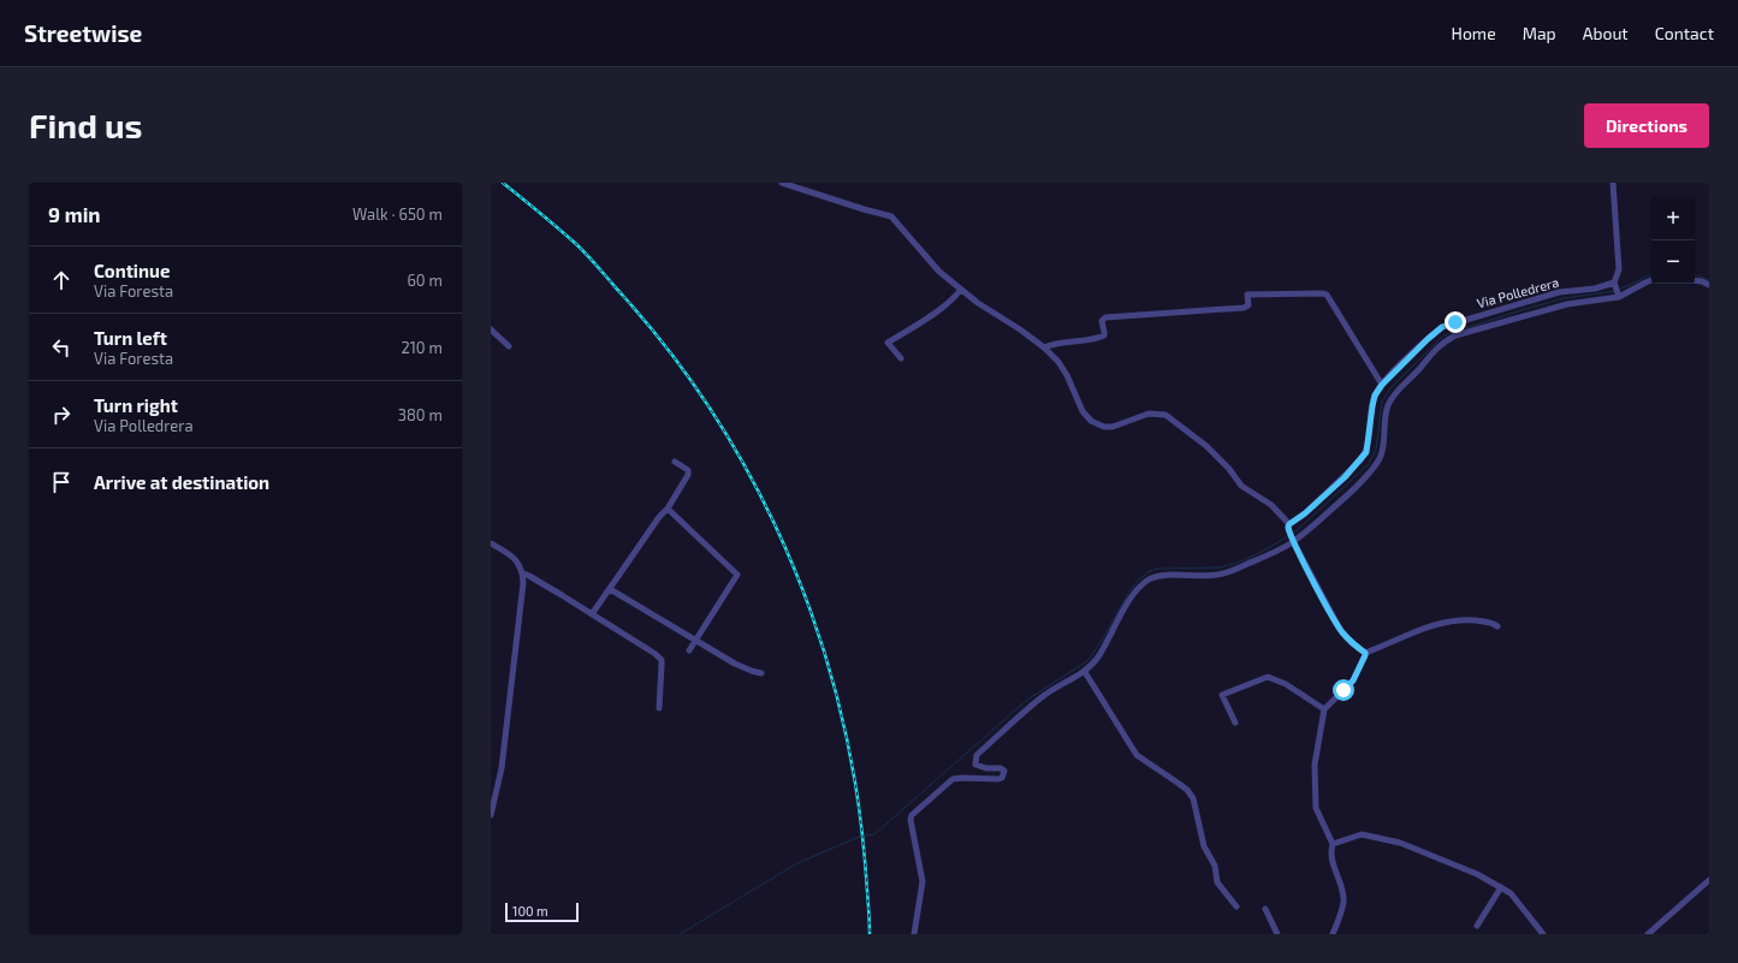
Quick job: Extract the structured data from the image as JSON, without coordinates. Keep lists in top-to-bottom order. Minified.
{"streets":{"street":["Via Polledrera"]},"scale_bar":"100 m","page":{"header":"Streetwise","nav":["Home","Map","About","Contact"],"buttons":"Directions","title":"Find us","heading":["9 min","Walk · 650 m"],"map_buttons":["+","−"],"list":[["Continue","Via Foresta","60 m"],["Turn left","Via Foresta","210 m"],["Turn right","Via Polledrera","380 m"],"Arrive at destination"],"scale":"100 m"}}
